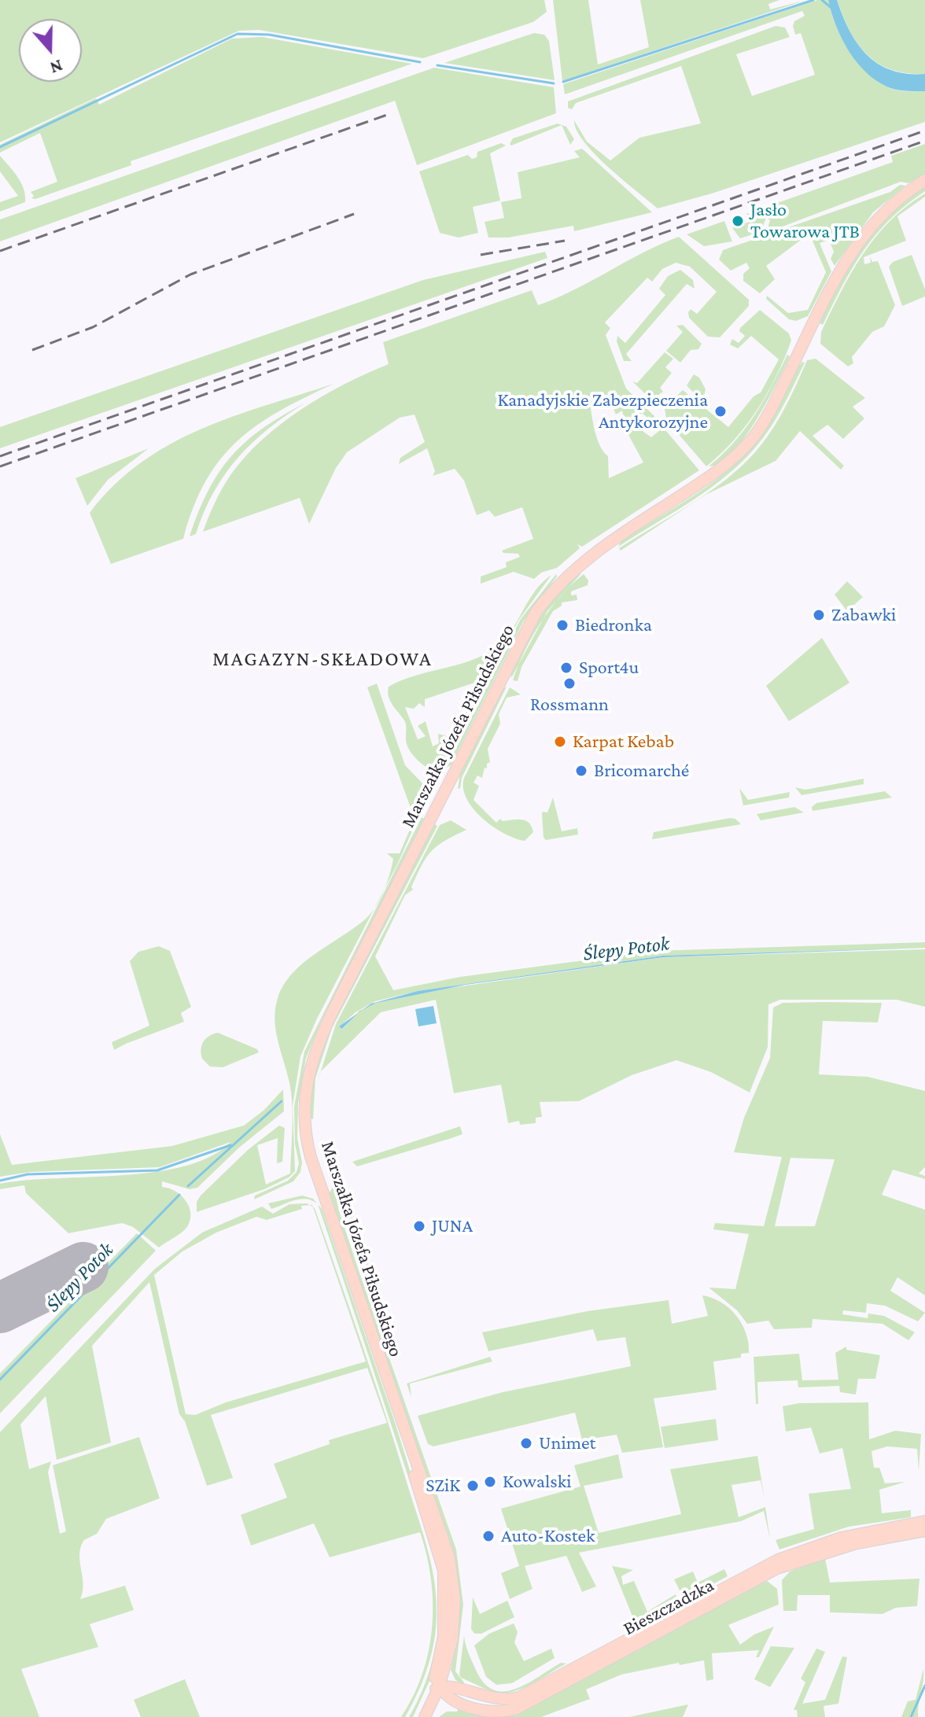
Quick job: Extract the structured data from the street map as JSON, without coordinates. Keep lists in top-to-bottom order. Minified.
{"streets":{"main road":["Marszałka Józefa Piłsudskiego","Bieszczadzka"]},"crossings":[["Marszałka Józefa Piłsudskiego","Bieszczadzka"]],"districts":["MAGAZYN-SKŁADOWA"],"water":["Ślepy Potok"],"places":["Jasło Towarowa JTB","Kanadyjskie Zabezpieczenia Antykorozyjne","Zabawki","Biedronka","Sport4u","Rossmann","Karpat Kebab","Bricomarché","JUNA","Unimet","Kowalski","SZiK","Auto-Kostek"],"north":"bottom"}
